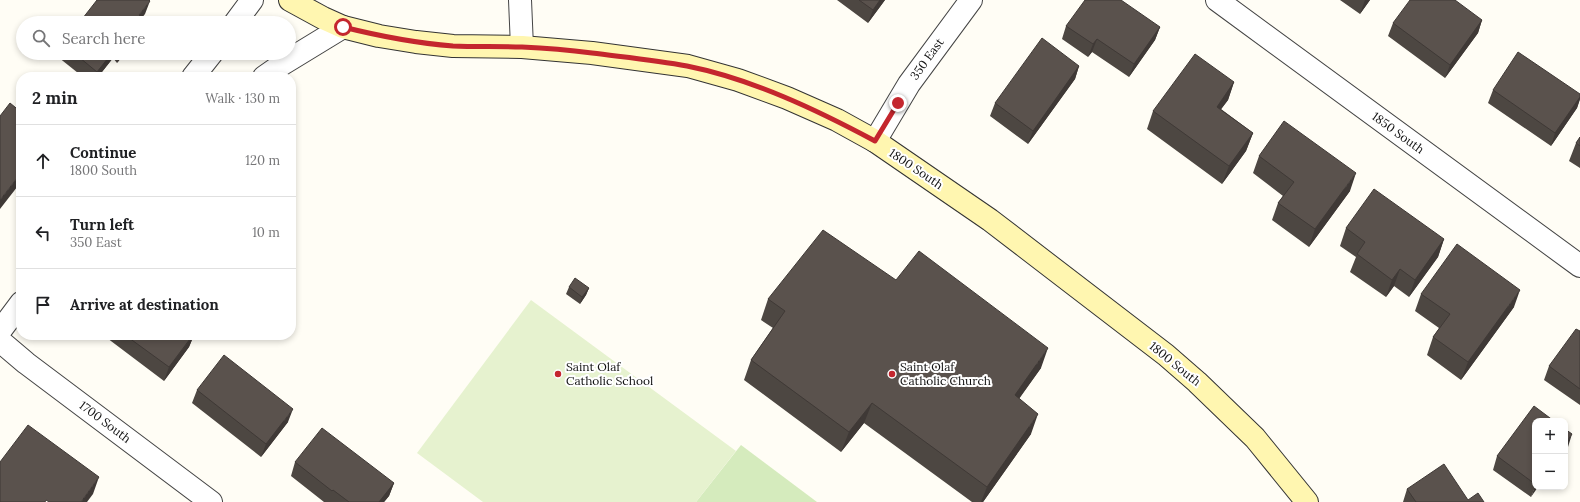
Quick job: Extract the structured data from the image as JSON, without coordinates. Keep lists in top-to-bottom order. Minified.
{"streets":{"main road":["1800 South"],"street":["350 East","1850 South","1700 South"]},"crossings":[["350 East","1800 South"]],"places":["Saint Olaf Catholic School","Saint Olaf Catholic Church"],"page":{"search":"Search here","heading":["2 min","Walk · 130 m"],"list":[["Continue","1800 South","120 m"],["Turn left","350 East","10 m"],"Arrive at destination"],"map_buttons":["+","−"]}}
